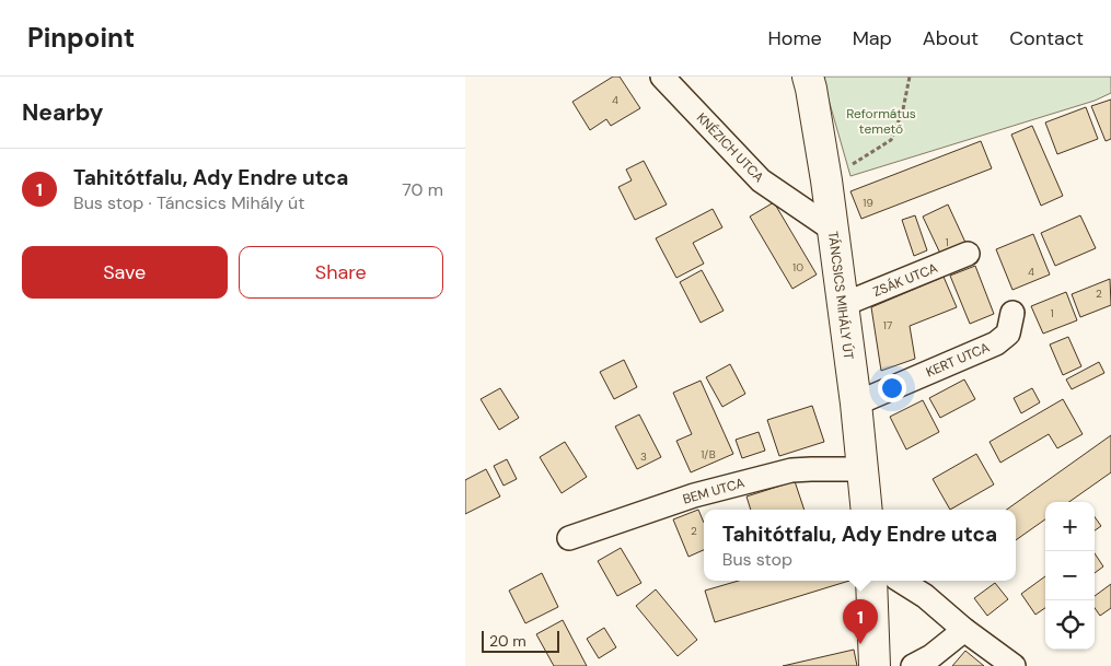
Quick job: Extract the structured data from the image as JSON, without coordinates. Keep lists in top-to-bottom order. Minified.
{"streets":{"main road":["TÁNCSICS MIHÁLY ÚT"],"street":["KNÉZICH UTCA","ZSÁK UTCA","KERT UTCA","BEM UTCA"]},"crossings":[["KNÉZICH UTCA","TÁNCSICS MIHÁLY ÚT"],["ZSÁK UTCA","TÁNCSICS MIHÁLY ÚT"],["TÁNCSICS MIHÁLY ÚT","KERT UTCA"],["TÁNCSICS MIHÁLY ÚT","BEM UTCA"]],"parks":["Református temető"],"house_numbers":["4","19","1","10","4","2","1","17","1/B","3","2"],"scale_bar":"20 m","page":{"header":"Pinpoint","nav":["Home","Map","About","Contact"],"heading":"Nearby","list":[{"mark":"1","name":"Tahitótfalu, Ady Endre utca","note":"Bus stop · Táncsics Mihály út","value":"70 m"}],"buttons":["Save","Share"],"map_buttons":["+","−"],"popup":["Tahitótfalu, Ady Endre utca","Bus stop"],"pins":"1","scale":"20 m"}}
